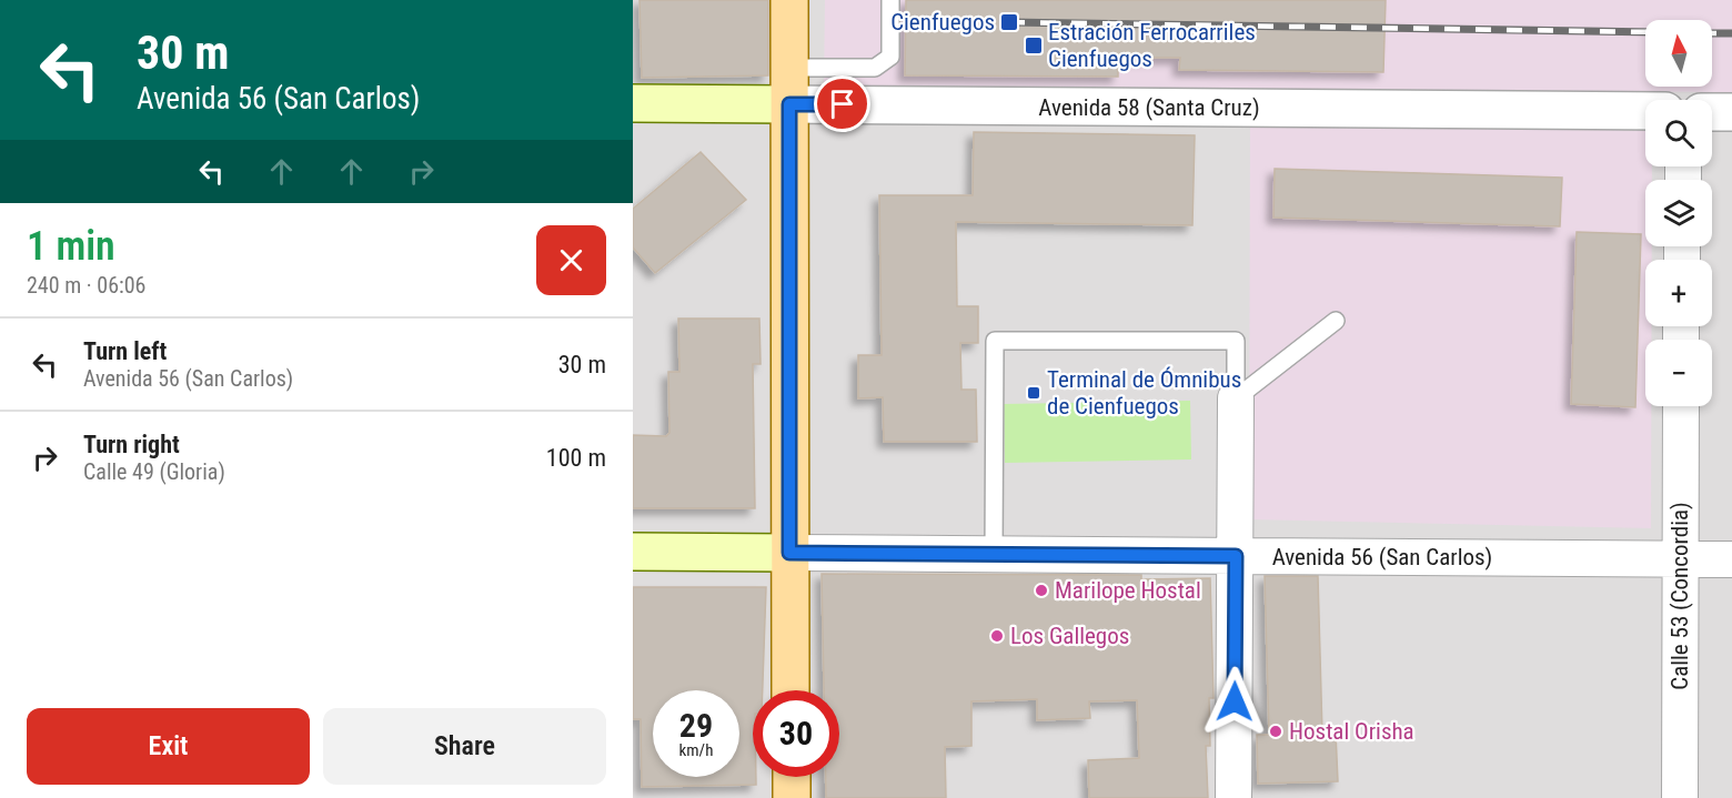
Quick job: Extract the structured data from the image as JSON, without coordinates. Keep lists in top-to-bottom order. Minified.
{"streets":{"main road":["Avenida 58 (Santa Cruz)","Avenida 56 (San Carlos)"],"street":["Calle 53 (Concordia)"]},"crossings":[["Avenida 56 (San Carlos)","Calle 53 (Concordia)"]],"places":{"transit":["Cienfuegos","Estración Ferrocarriles Cienfuegos","Terminal de Ómnibus de Cienfuegos"],"other":["Marilope Hostal","Los Gallegos","Hostal Orisha"]},"north":"top","page":{"turn":["30 m","Avenida 56 (San Carlos)"],"map_buttons":["+","−"],"heading":["1 min","240 m · 06:06"],"list":[{"name":"Turn left","note":"Avenida 56 (San Carlos)","value":"30 m"},{"name":"Turn right","note":"Calle 49 (Gloria)","value":"100 m"}],"speed":"29 km/h","limit":"30","buttons":["Exit","Share"]}}
